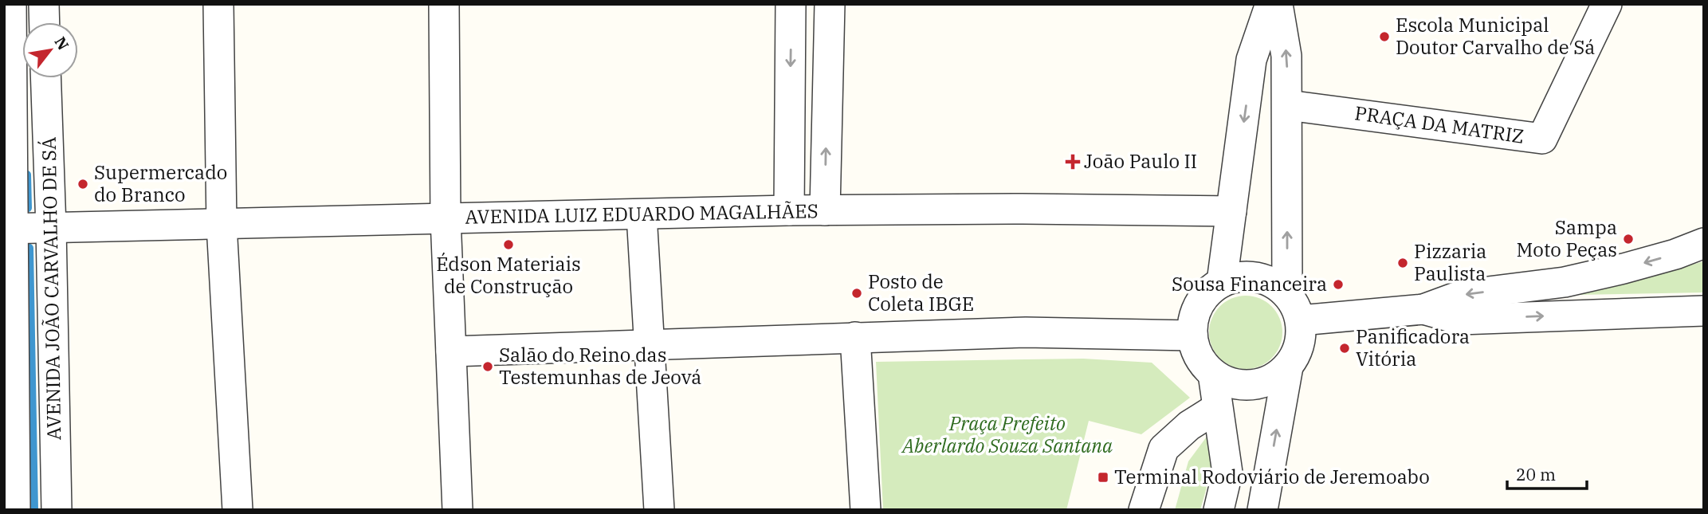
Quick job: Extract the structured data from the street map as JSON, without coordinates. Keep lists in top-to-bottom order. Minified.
{"streets":{"street":["PRAÇA DA MATRIZ","AVENIDA LUIZ EDUARDO MAGALHÃES","AVENIDA JOÃO CARVALHO DE SÁ"]},"crossings":[["AVENIDA LUIZ EDUARDO MAGALHÃES","AVENIDA JOÃO CARVALHO DE SÁ"]],"parks":["Praça Prefeito Aberlardo Souza Santana"],"places":{"other":["Escola Municipal Doutor Carvalho de Sá","Supermercado do Branco","Sampa Moto Peças","Édson Materiais de Construção","Pizzaria Paulista","Sousa Financeira","Posto de Coleta IBGE","Panificadora Vitória","Salão do Reino das Testemunhas de Jeová"],"health":["João Paulo II"],"transit":["Terminal Rodoviário de Jeremoabo"]},"scale_bar":"20 m","north":"top right"}
